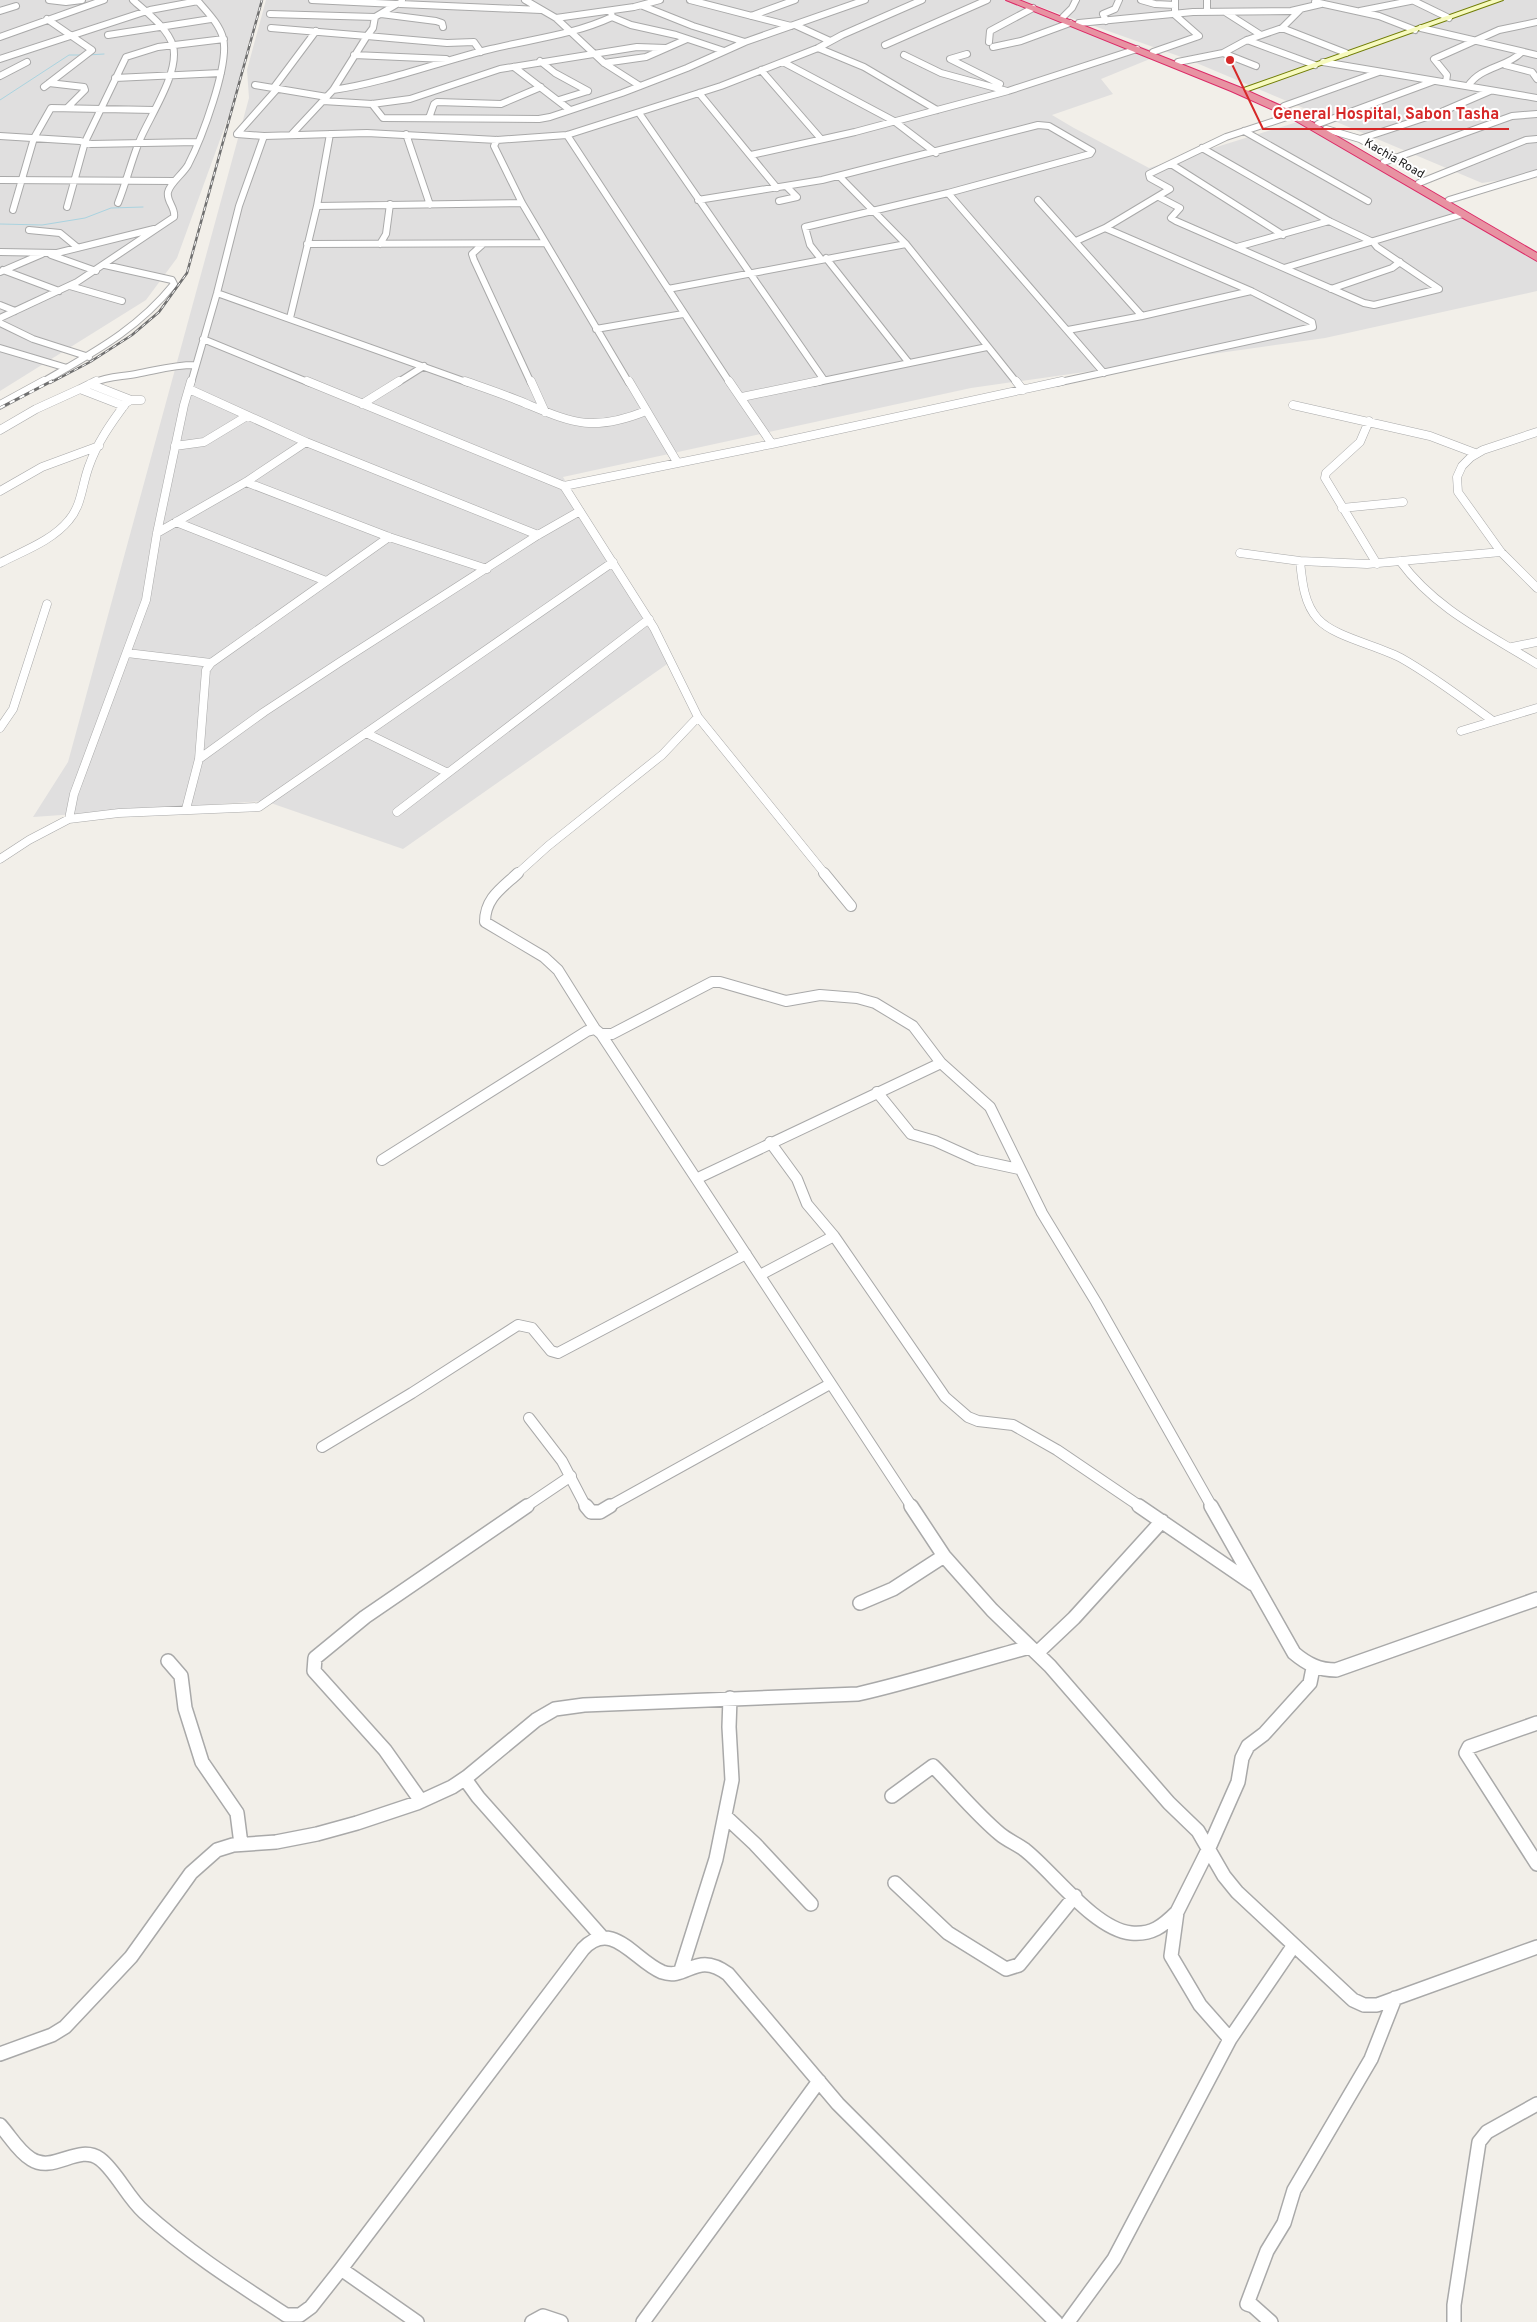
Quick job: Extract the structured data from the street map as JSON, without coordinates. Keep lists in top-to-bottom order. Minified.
{"streets":{"highway":["Kachia Road"]},"places":["General Hospital, Sabon Tasha"]}
